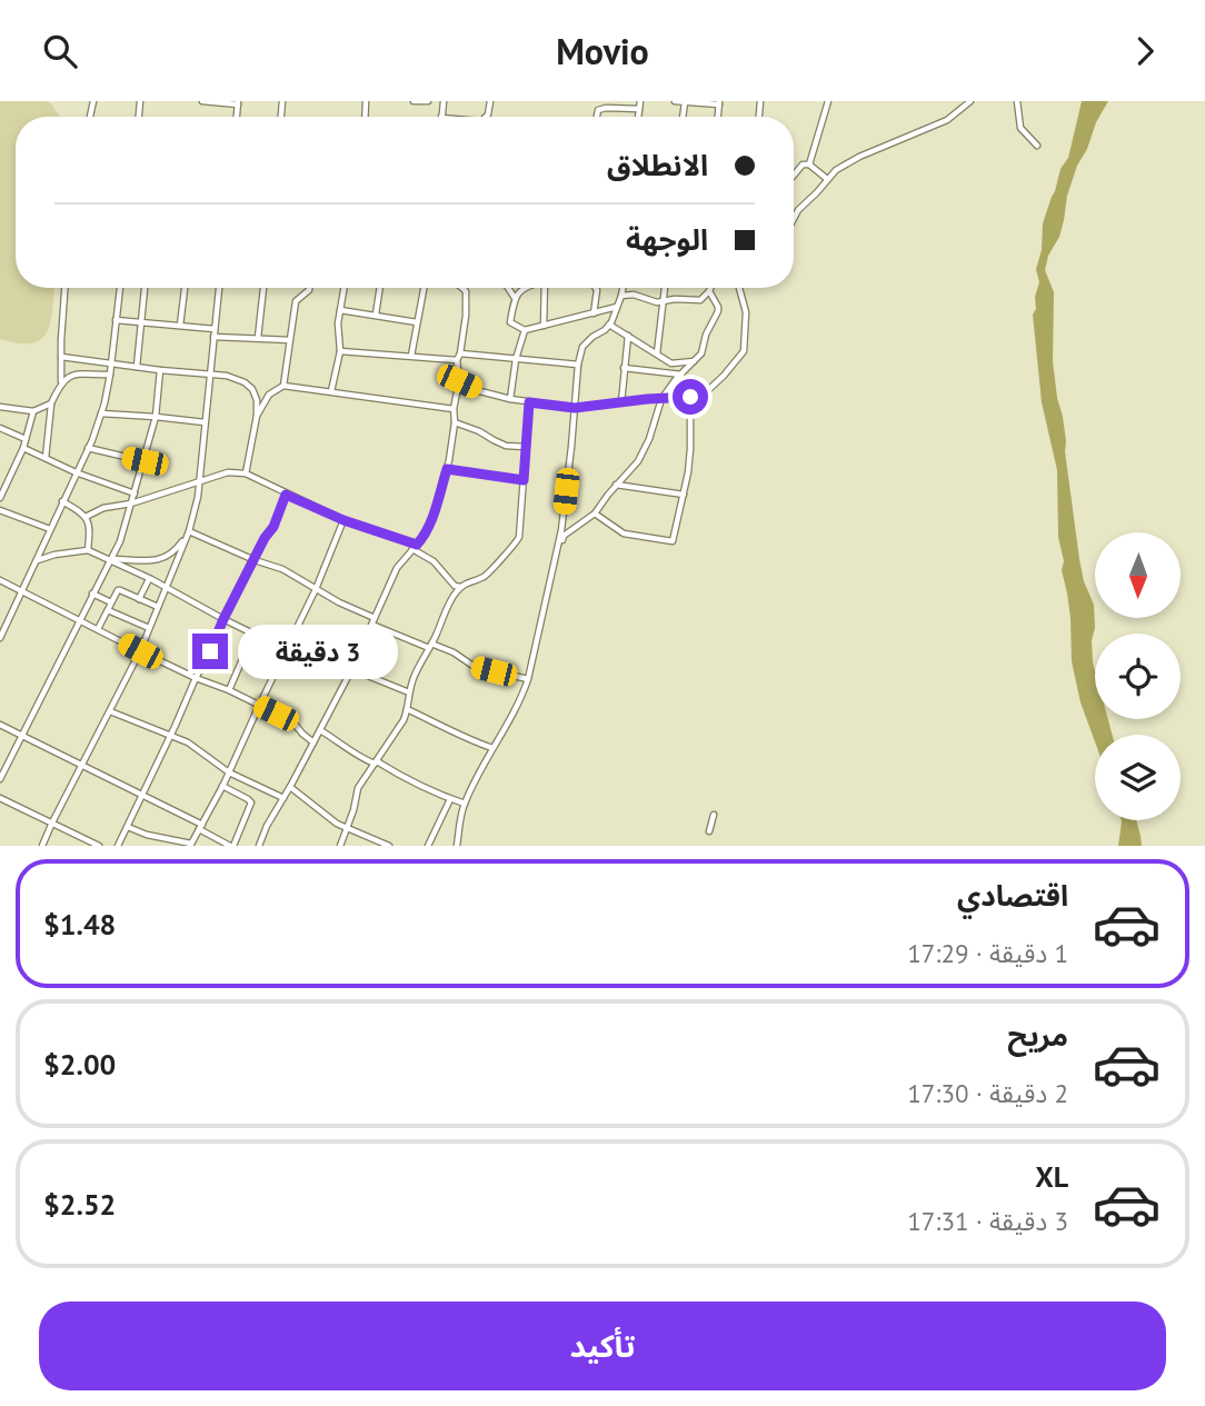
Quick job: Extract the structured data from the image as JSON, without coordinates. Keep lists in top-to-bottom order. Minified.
{"north":"bottom","page":{"header":"Movio","banner":["الانطلاق","الوجهة"],"bubble":"3 دقيقة","list":[{"name":"اقتصادي","note":"1 دقيقة · 17:29","value":"$1.48"},{"name":"مريح","note":"2 دقيقة · 17:30","value":"$2.00"},{"name":"XL","note":"3 دقيقة · 17:31","value":"$2.52"}],"buttons":"تأكيد"}}
